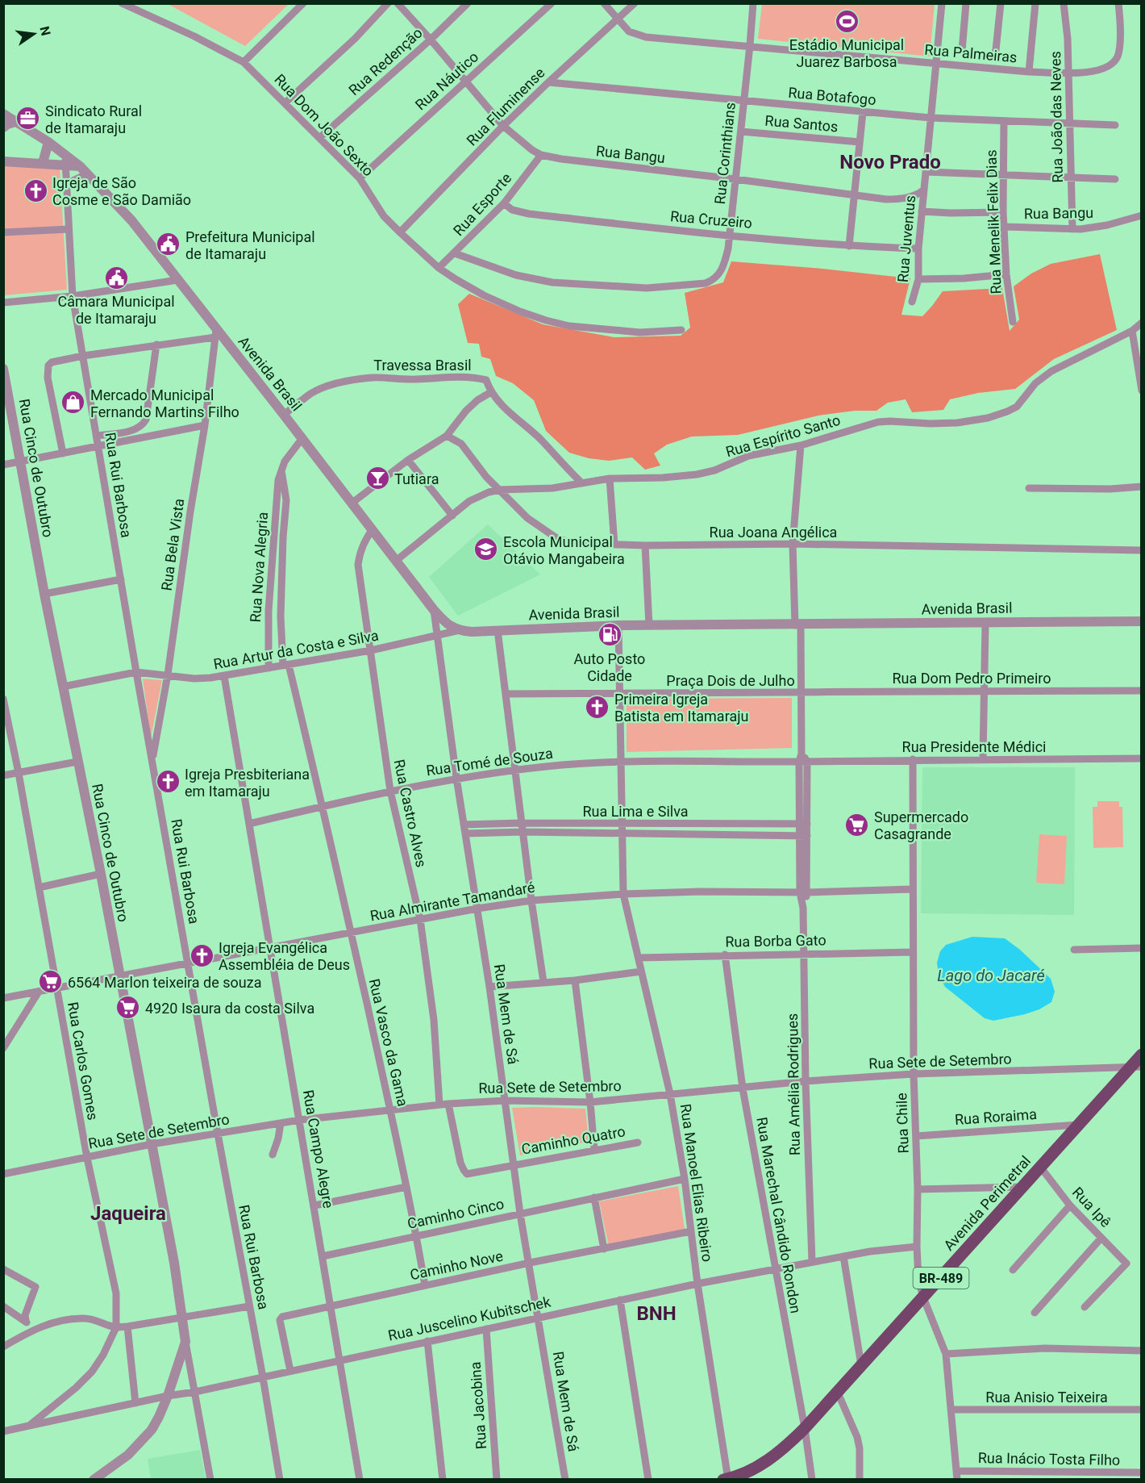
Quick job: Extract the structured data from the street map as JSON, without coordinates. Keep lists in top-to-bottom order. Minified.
{"streets":{"main road":["Avenida Perimetral","BR-489"],"street":["Rua Palmeiras","Rua Redenção","Rua Náutico","Rua Botafogo","Rua Fluminense","Rua João das Neves","Rua Santos","Rua Dom João Sexto","Rua Corinthians","Rua Bangu","Rua Esporte","Rua Cruzeiro","Rua Menelik Felix Dias","Rua Juventus","Travessa Brasil","Avenida Brasil","Rua Espírito Santo","Rua Cinco de Outubro","Rua Rui Barbosa","Rua Joana Angélica","Rua Bela Vista","Rua Nova Alegria","Rua Artur da Costa e Silva","Rua Dom Pedro Primeiro","Praça Dois de Julho","Rua Presidente Médici","Rua Tomé de Souza","Rua Lima e Silva","Rua Castro Alves","Rua Almirante Tamandaré","Rua Borba Gato","Rua Mem de Sá","Rua Vasco da Gama","Rua Carlos Gomes","Rua Sete de Setembro","Rua Amélia Rodrigues","Rua Roraima","Rua Chile","Caminho Quatro","Rua Campo Alegre","Rua Manoel Elias Ribeiro","Rua Ipê","Caminho Cinco","Rua Marechal Cândido Rondon","Caminho Nove","Rua Juscelino Kubitschek","Rua Anisio Teixeira","Rua Jacobina","Rua Inácio Tosta Filho"]},"crossings":[["Rua Palmeiras","Rua Fluminense"],["Rua Palmeiras","Rua João das Neves"],["Rua Palmeiras","Rua Corinthians"],["Rua Palmeiras","Rua Juventus"],["Rua Redenção","Rua Dom João Sexto"],["Rua Redenção","Rua Bangu"],["Rua Náutico","Rua Dom João Sexto"],["Rua Náutico","Rua Bangu"],["Rua Botafogo","Rua Fluminense"],["Rua Botafogo","Rua João das Neves"],["Rua Botafogo","Rua Corinthians"],["Rua Botafogo","Rua Menelik Felix Dias"],["Rua Botafogo","Rua Juventus"],["Rua Fluminense","Rua Dom João Sexto"],["Rua Fluminense","Rua Bangu"],["Rua João das Neves","Rua Bangu"],["Rua Santos","Rua Corinthians"],["Rua Dom João Sexto","Rua Esporte"],["Rua Corinthians","Rua Bangu"],["Rua Corinthians","Rua Esporte"],["Rua Corinthians","Rua Cruzeiro"],["Rua Bangu","Rua Esporte"],["Rua Bangu","Rua Menelik Felix Dias"],["Rua Bangu","Rua Juventus"],["Rua Esporte","Rua Cruzeiro"],["Rua Cruzeiro","Rua Juventus"],["Travessa Brasil","Avenida Brasil"],["Travessa Brasil","Rua Espírito Santo"],["Avenida Brasil","Rua Espírito Santo"],["Avenida Brasil","Rua Rui Barbosa"],["Avenida Brasil","Rua Bela Vista"],["Avenida Brasil","Rua Nova Alegria"],["Avenida Brasil","Rua Artur da Costa e Silva"],["Avenida Brasil","Rua Castro Alves"],["Avenida Brasil","Rua Mem de Sá"],["Rua Espírito Santo","Rua Joana Angélica"],["Rua Cinco de Outubro","Rua Artur da Costa e Silva"],["Rua Cinco de Outubro","Rua Almirante Tamandaré"],["Rua Cinco de Outubro","Rua Sete de Setembro"],["Rua Cinco de Outubro","Rua Juscelino Kubitschek"],["Rua Rui Barbosa","Rua Bela Vista"],["Rua Rui Barbosa","Rua Artur da Costa e Silva"],["Rua Rui Barbosa","Rua Almirante Tamandaré"],["Rua Rui Barbosa","Rua Sete de Setembro"],["Rua Rui Barbosa","Rua Juscelino Kubitschek"],["Rua Bela Vista","Rua Artur da Costa e Silva"],["Rua Nova Alegria","Rua Artur da Costa e Silva"],["Rua Nova Alegria","Rua Tomé de Souza"],["Rua Nova Alegria","Rua Vasco da Gama"],["Rua Artur da Costa e Silva","Rua Castro Alves"],["Rua Artur da Costa e Silva","Rua Mem de Sá"],["Rua Artur da Costa e Silva","Rua Campo Alegre"],["Rua Dom Pedro Primeiro","Praça Dois de Julho"],["Praça Dois de Julho","Rua Presidente Médici"],["Praça Dois de Julho","Rua Amélia Rodrigues"],["Rua Presidente Médici","Rua Amélia Rodrigues"],["Rua Presidente Médici","Rua Chile"],["Rua Tomé de Souza","Rua Castro Alves"],["Rua Tomé de Souza","Rua Mem de Sá"],["Rua Tomé de Souza","Rua Vasco da Gama"],["Rua Tomé de Souza","Rua Campo Alegre"],["Rua Tomé de Souza","Rua Manoel Elias Ribeiro"],["Rua Lima e Silva","Rua Mem de Sá"],["Rua Lima e Silva","Rua Amélia Rodrigues"],["Rua Lima e Silva","Rua Manoel Elias Ribeiro"],["Rua Castro Alves","Rua Almirante Tamandaré"],["Rua Castro Alves","Rua Sete de Setembro"],["Rua Almirante Tamandaré","Rua Mem de Sá"],["Rua Almirante Tamandaré","Rua Vasco da Gama"],["Rua Almirante Tamandaré","Rua Carlos Gomes"],["Rua Almirante Tamandaré","Rua Amélia Rodrigues"],["Rua Almirante Tamandaré","Rua Chile"],["Rua Almirante Tamandaré","Rua Campo Alegre"],["Rua Almirante Tamandaré","Rua Manoel Elias Ribeiro"],["Rua Borba Gato","Rua Amélia Rodrigues"],["Rua Borba Gato","Rua Chile"],["Rua Borba Gato","Rua Manoel Elias Ribeiro"],["Rua Borba Gato","Rua Marechal Cândido Rondon"],["Rua Mem de Sá","Rua Sete de Setembro"],["Rua Mem de Sá","Caminho Quatro"],["Rua Mem de Sá","Caminho Cinco"],["Rua Mem de Sá","Caminho Nove"],["Rua Mem de Sá","Rua Juscelino Kubitschek"],["Rua Vasco da Gama","Rua Sete de Setembro"],["Rua Vasco da Gama","Caminho Cinco"],["Rua Vasco da Gama","Caminho Nove"],["Rua Carlos Gomes","Rua Sete de Setembro"],["Rua Carlos Gomes","Rua Juscelino Kubitschek"],["Rua Sete de Setembro","Rua Amélia Rodrigues"],["Rua Sete de Setembro","Rua Chile"],["Rua Sete de Setembro","Caminho Quatro"],["Rua Sete de Setembro","Rua Campo Alegre"],["Rua Sete de Setembro","Rua Manoel Elias Ribeiro"],["Rua Sete de Setembro","Avenida Perimetral"],["Rua Sete de Setembro","Rua Marechal Cândido Rondon"],["Rua Amélia Rodrigues","Rua Juscelino Kubitschek"],["Rua Roraima","Rua Chile"],["Rua Roraima","Avenida Perimetral"],["Rua Chile","Avenida Perimetral"],["Rua Chile","Rua Juscelino Kubitschek"],["Rua Chile","Rua Anisio Teixeira"],["Rua Chile","Rua Inácio Tosta Filho"],["Rua Campo Alegre","Caminho Cinco"],["Rua Campo Alegre","Caminho Nove"],["Rua Campo Alegre","Rua Juscelino Kubitschek"],["Rua Manoel Elias Ribeiro","Avenida Perimetral"],["Rua Manoel Elias Ribeiro","Caminho Cinco"],["Rua Manoel Elias Ribeiro","Caminho Nove"],["Rua Manoel Elias Ribeiro","Rua Juscelino Kubitschek"],["Avenida Perimetral","Rua Ipê"],["Avenida Perimetral","Rua Marechal Cândido Rondon"],["Rua Marechal Cândido Rondon","Rua Juscelino Kubitschek"],["Caminho Nove","Rua Juscelino Kubitschek"],["Rua Juscelino Kubitschek","Rua Jacobina"]],"districts":["Novo Prado","Jaqueira","BNH"],"water":["Lago do Jacaré"],"places":{"sports":["Estádio Municipal Juarez Barbosa"],"office":["Sindicato Rural de Itamaraju"],"church":["Igreja de São Cosme e São Damião","Primeira Igreja Batista em Itamaraju","Igreja Presbiteriana em Itamaraju","Igreja Evangélica Assembléia de Deus"],"public building":["Prefeitura Municipal de Itamaraju","Câmara Municipal de Itamaraju"],"shop":["Mercado Municipal Fernando Martins Filho"],"bar":["Tutiara"],"school or university":["Escola Municipal Otávio Mangabeira"],"fuel station":["Auto Posto Cidade"],"supermarket":["Supermercado Casagrande","6564 Marlon teixeira de souza","4920 Isaura da costa Silva"]},"north":"right"}
